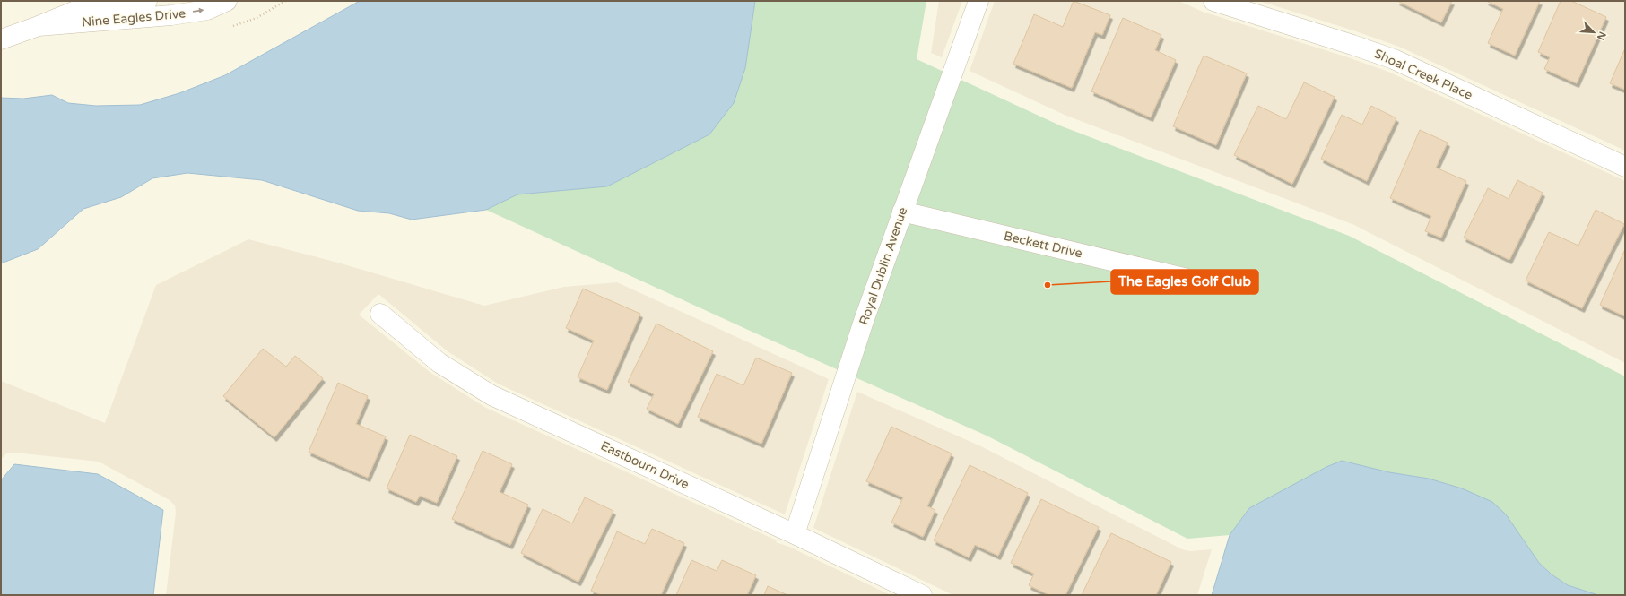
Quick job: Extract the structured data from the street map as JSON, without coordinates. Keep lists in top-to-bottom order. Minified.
{"streets":{"street":["Nine Eagles Drive","Shoal Creek Place","Beckett Drive","Royal Dublin Avenue","Eastbourn Drive"]},"crossings":[["Beckett Drive","Royal Dublin Avenue"],["Royal Dublin Avenue","Eastbourn Drive"]],"places":["The Eagles Golf Club"],"north":"bottom right"}
